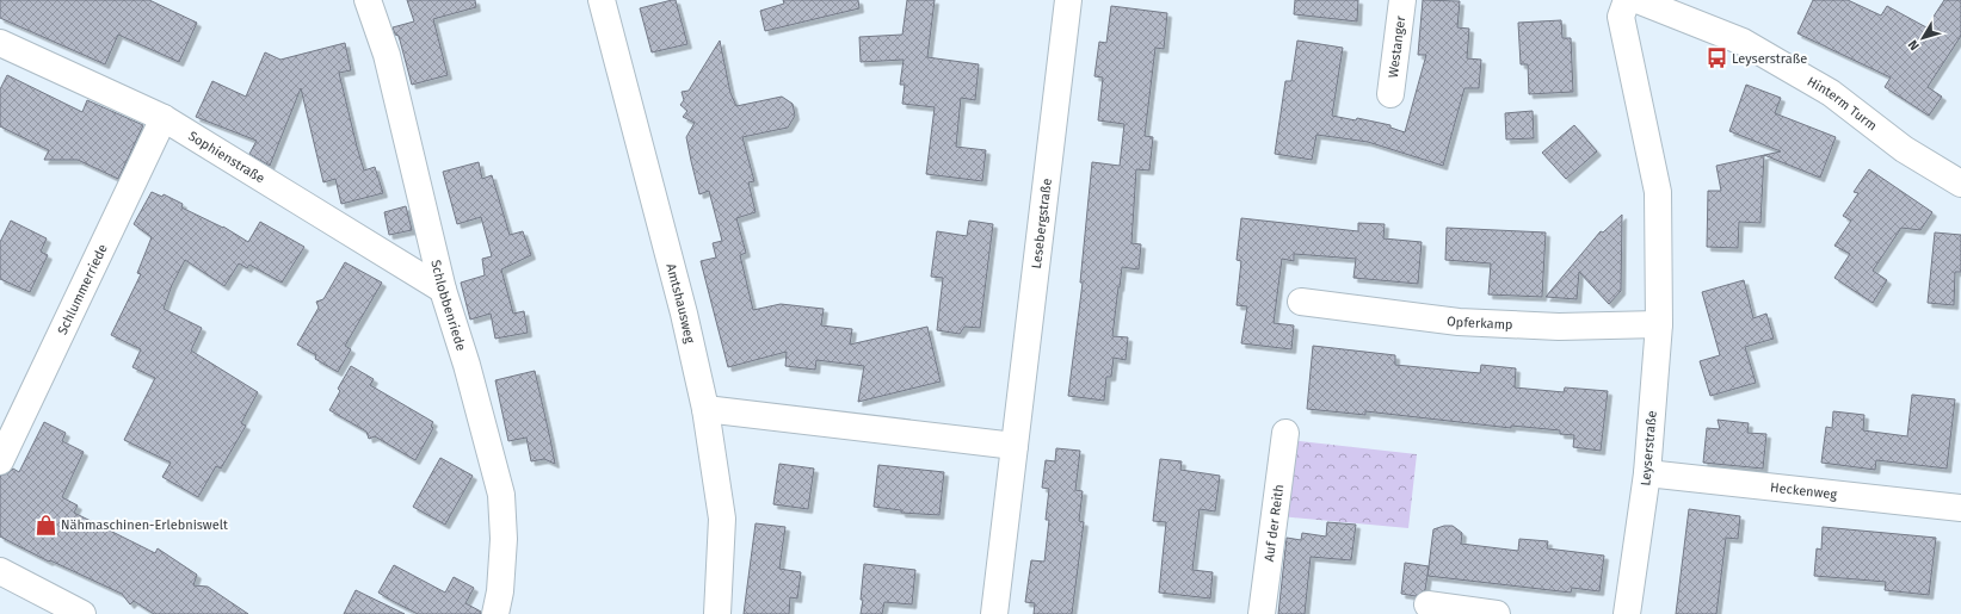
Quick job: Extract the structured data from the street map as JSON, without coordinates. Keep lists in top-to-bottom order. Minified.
{"streets":{"street":["Westanger","Hinterm Turm","Sophienstraße","Lesebergstraße","Schlummerriede","Amtshausweg","Schlobbenriede","Opferkamp","Leyserstraße","Heckenweg","Auf der Reith"]},"crossings":[["Sophienstraße","Schlummerriede"],["Sophienstraße","Schlobbenriede"],["Opferkamp","Leyserstraße"],["Leyserstraße","Heckenweg"]],"places":{"bus stop":["Leyserstraße"],"shop":["Nähmaschinen-Erlebniswelt"]},"north":"bottom left"}
